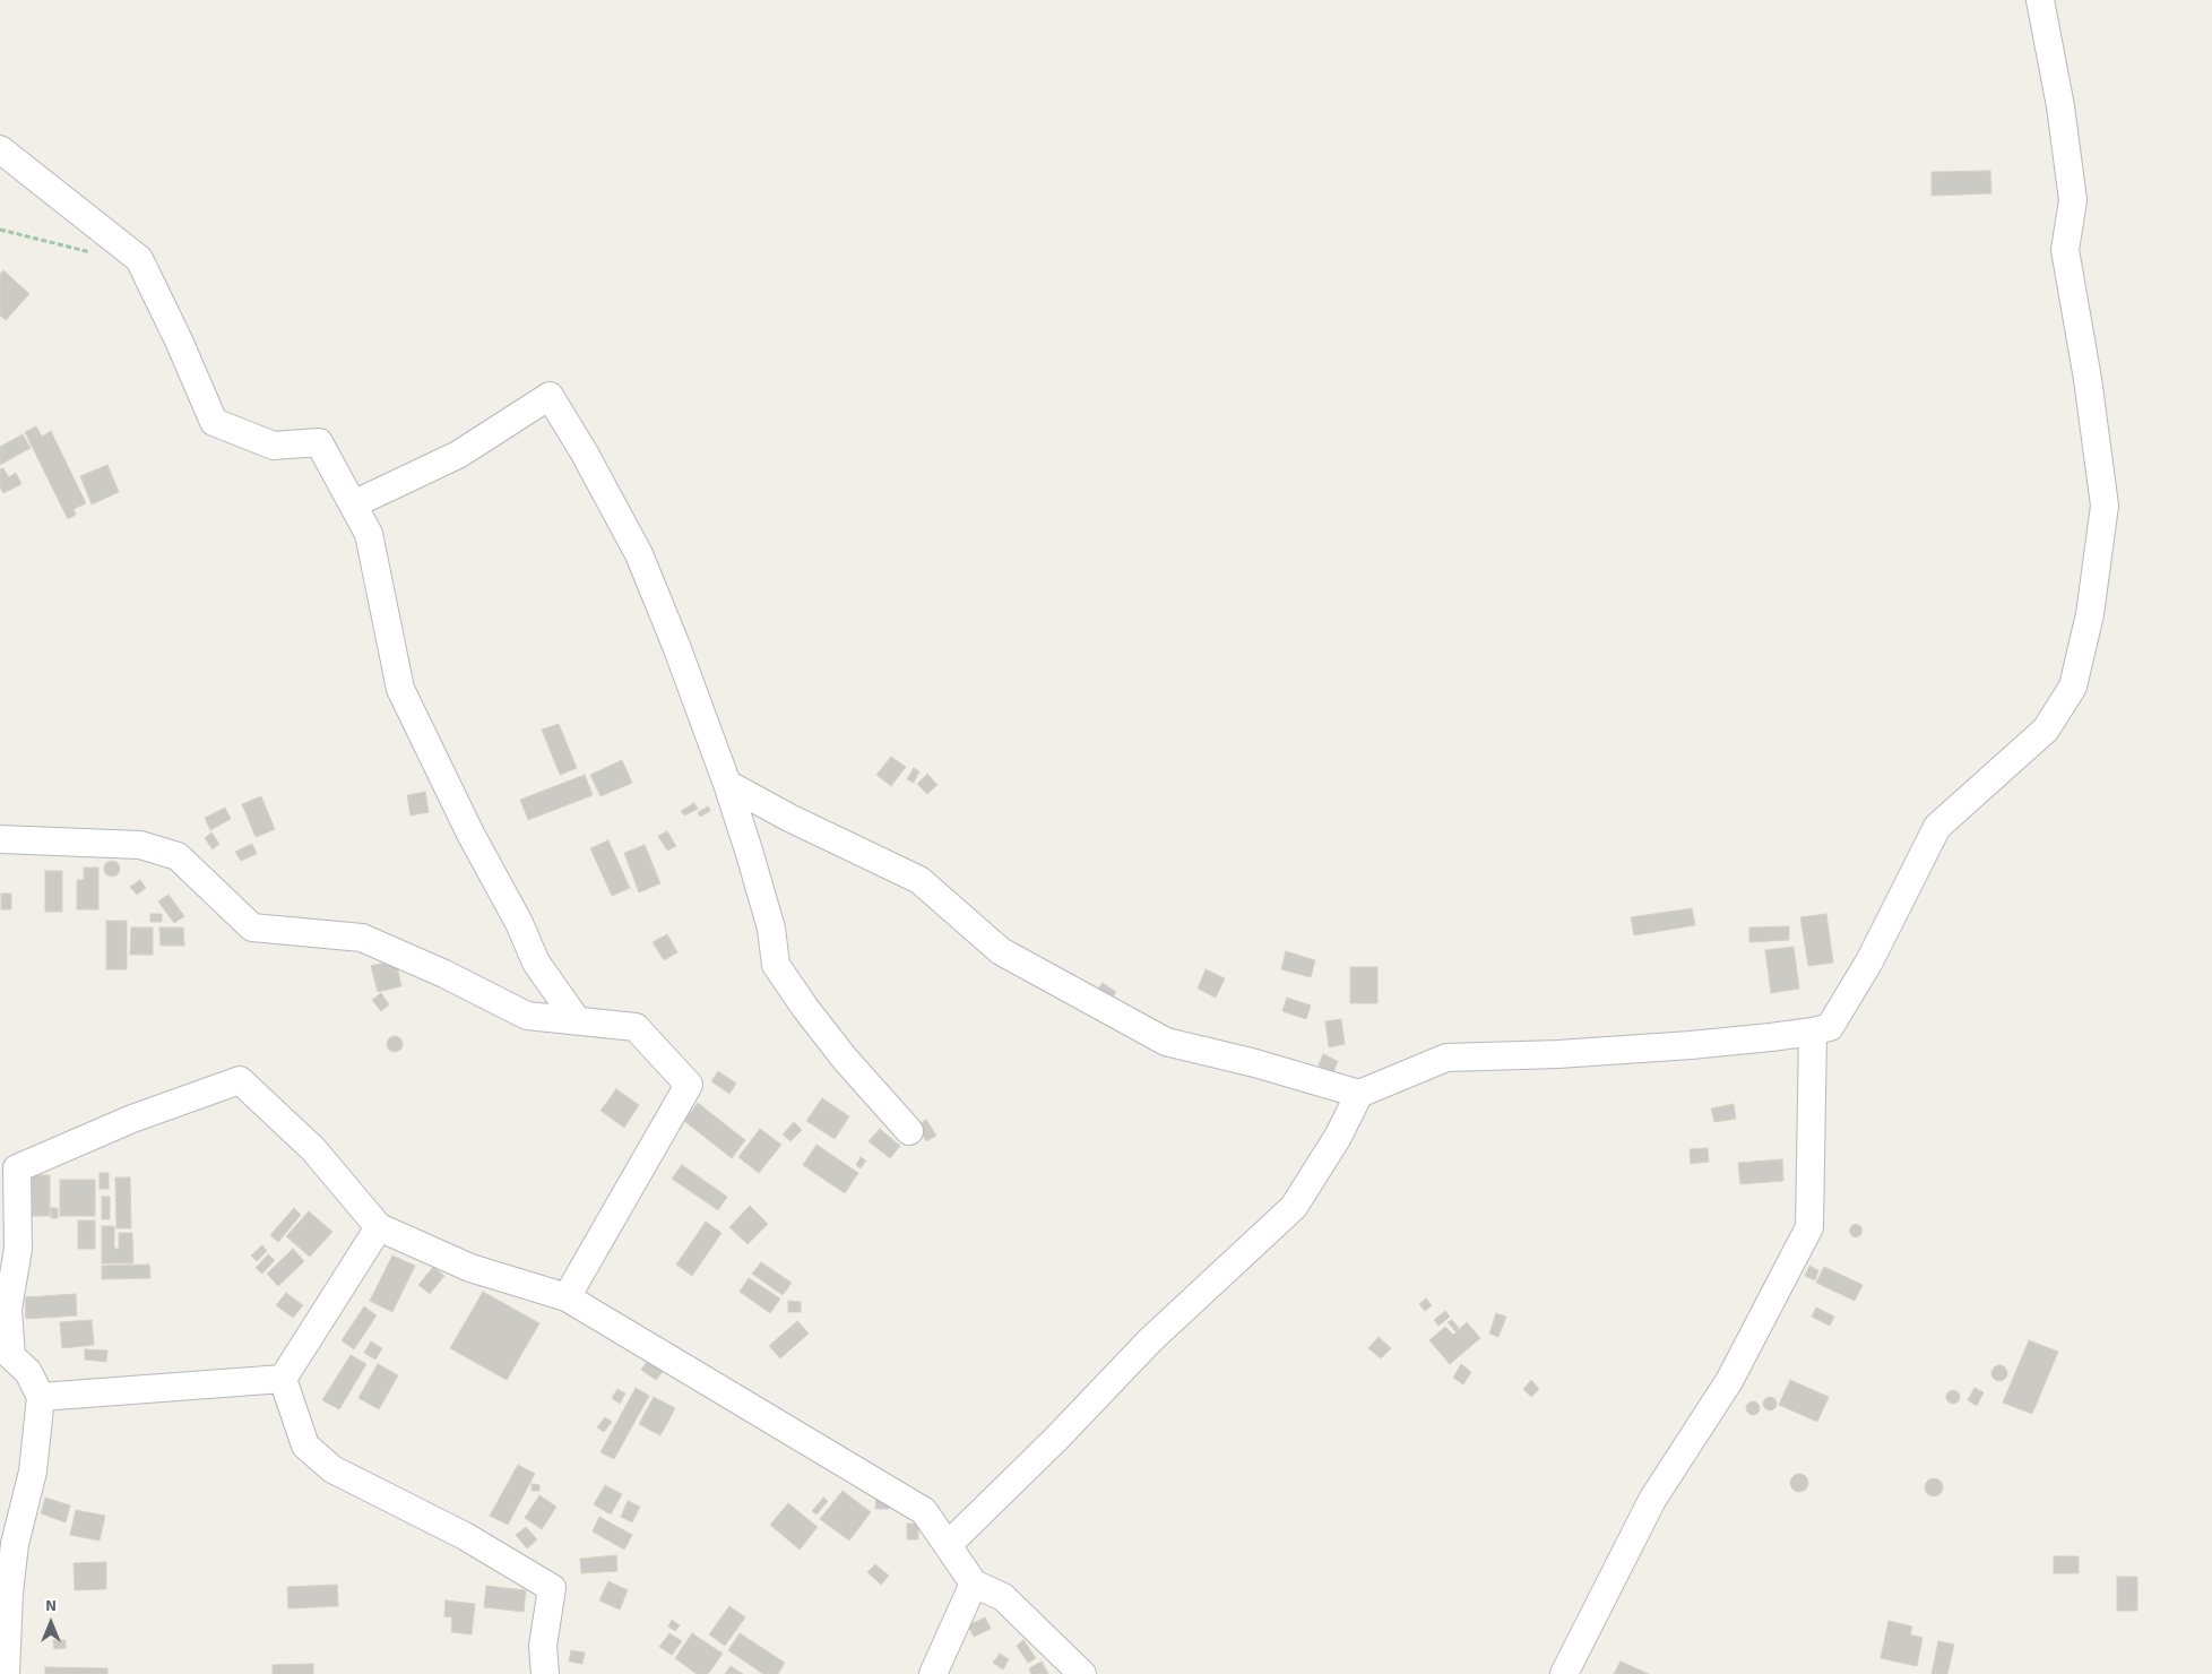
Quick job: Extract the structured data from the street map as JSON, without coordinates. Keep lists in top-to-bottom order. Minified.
{"north":"top"}
